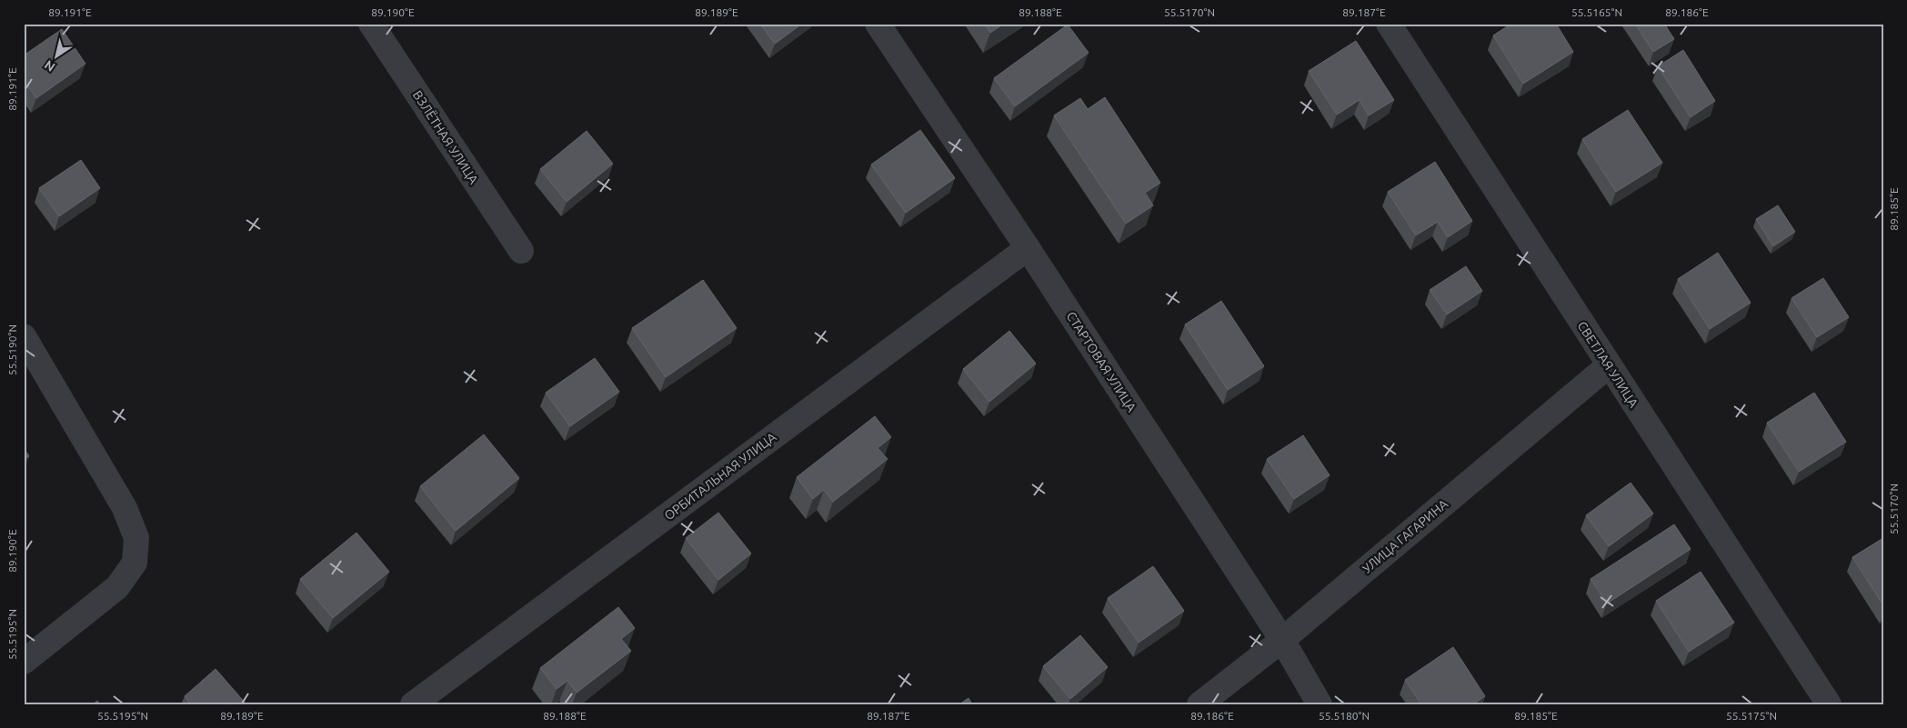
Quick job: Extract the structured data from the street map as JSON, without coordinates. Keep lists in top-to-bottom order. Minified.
{"streets":{"street":["ВЗЛЁТНАЯ УЛИЦА","СТАРТОВАЯ УЛИЦА","СВЕТЛАЯ УЛИЦА","ОРБИТАЛЬНАЯ УЛИЦА","УЛИЦА ГАГАРИНА"]},"crossings":[["СТАРТОВАЯ УЛИЦА","ОРБИТАЛЬНАЯ УЛИЦА"],["СТАРТОВАЯ УЛИЦА","УЛИЦА ГАГАРИНА"],["СВЕТЛАЯ УЛИЦА","УЛИЦА ГАГАРИНА"]],"north":"bottom left","coordinates":["89.191°E","89.190°E","89.189°E","89.188°E","55.5170°N","89.187°E","55.5165°N","89.186°E","89.185°E","55.5190°N","55.5195°N","55.5180°N","55.5175°N"]}
